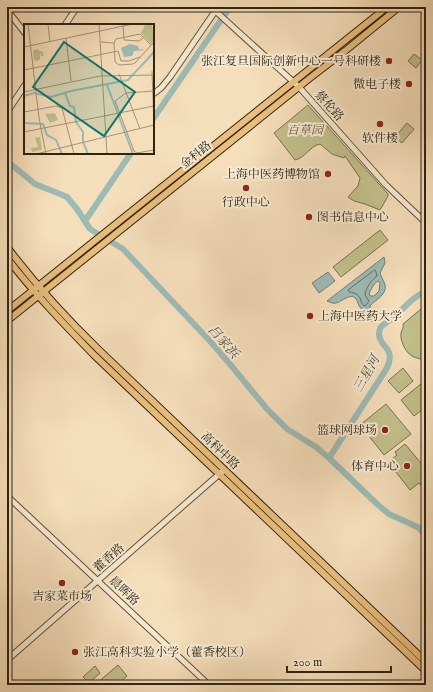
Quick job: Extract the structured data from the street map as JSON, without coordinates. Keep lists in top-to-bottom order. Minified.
{"streets":{"main road":["金科路","高科中路"],"street":["蔡伦路","藿香路","晨晖路"]},"crossings":[["蔡伦路","金科路"],["金科路","高科中路"],["高科中路","藿香路"],["藿香路","晨晖路"]],"water":["吕家浜","三星河"],"parks":["百草园"],"places":["张江复旦国际创新中心一号科研楼","微电子楼","软件楼","上海中医药博物馆","行政中心","图书信息中心","上海中医药大学","篮球网球场","体育中心","吉家菜市场","张江高科实验小学（藿香校区）"],"scale_bar":"200 m"}
